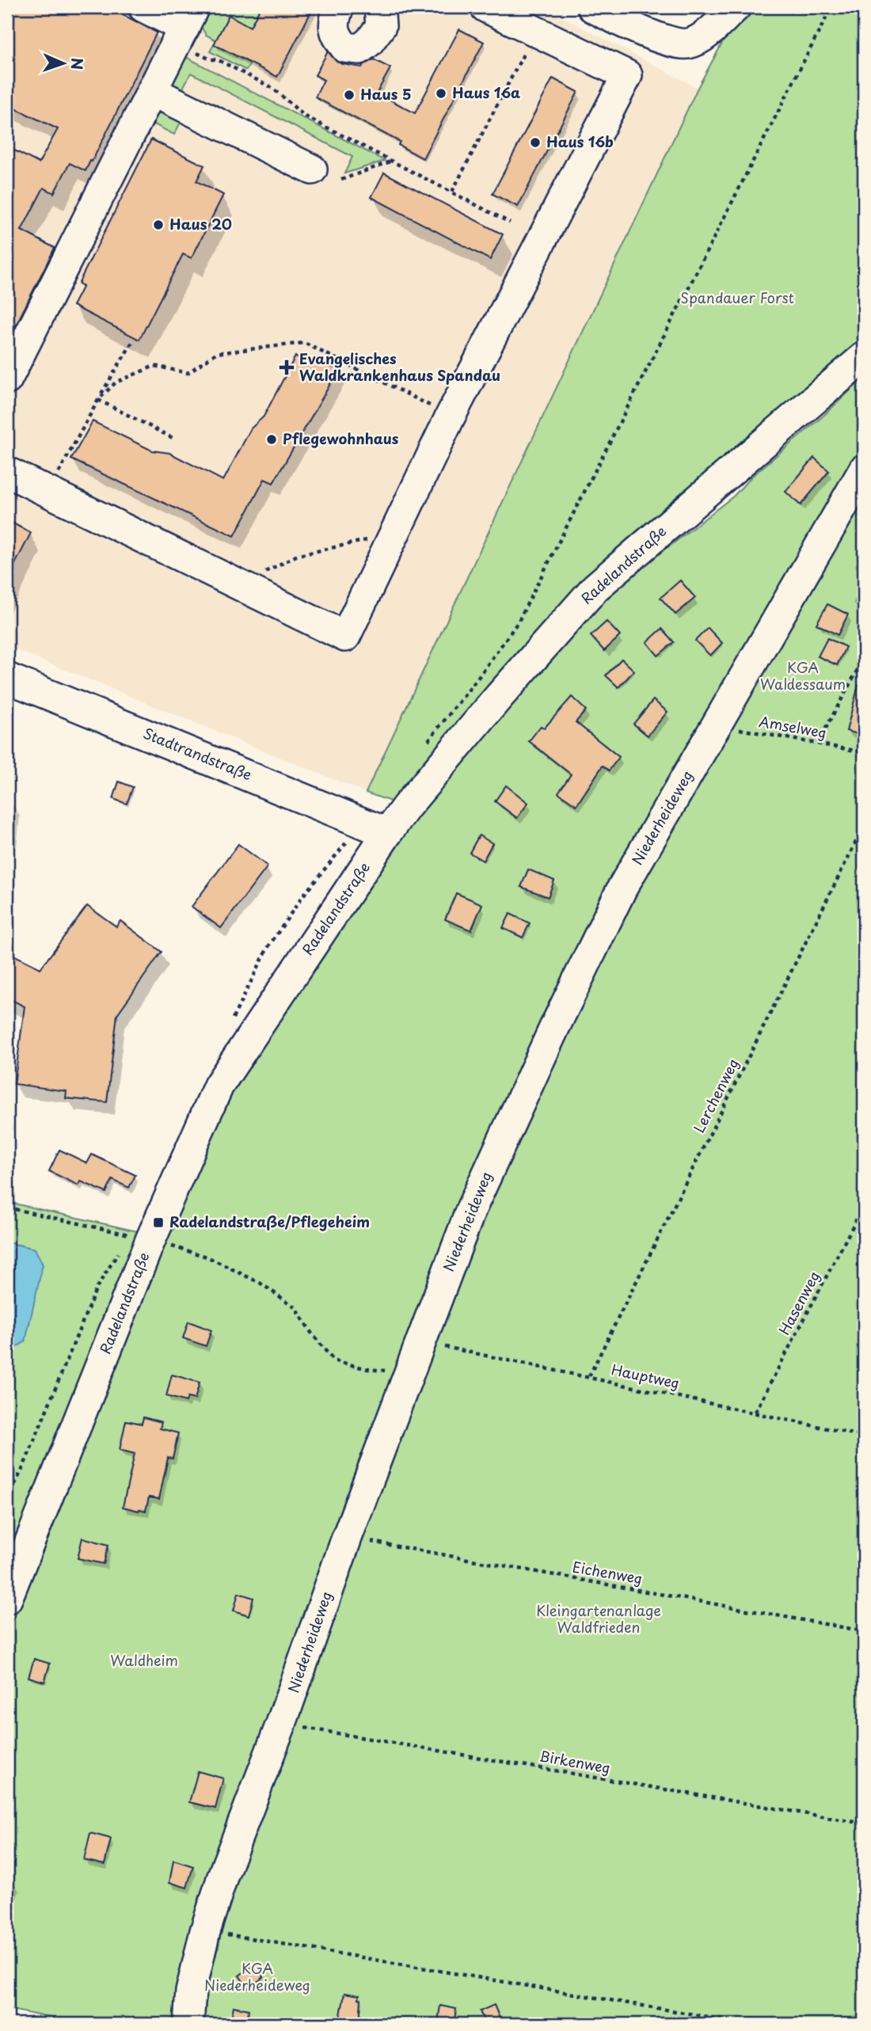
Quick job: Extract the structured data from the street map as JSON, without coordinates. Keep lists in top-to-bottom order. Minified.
{"streets":{"street":["Radelandstraße","Stadtrandstraße","Niederheideweg"],"path":["Amselweg","Lerchenweg","Hasenweg","Hauptweg","Eichenweg","Birkenweg"]},"crossings":[["Radelandstraße","Stadtrandstraße"],["Amselweg","Niederheideweg"],["Niederheideweg","Hauptweg"],["Niederheideweg","Eichenweg"],["Niederheideweg","Birkenweg"],["Lerchenweg","Hauptweg"],["Hasenweg","Hauptweg"]],"parks":["Spandauer Forst","KGA Waldessaum","Kleingartenanlage Waldfrieden","Waldheim","KGA Niederheideweg"],"places":{"other":["Haus 16a","Haus 5","Haus 16b","Haus 20","Pflegewohnhaus"],"health":["Evangelisches Waldkrankenhaus Spandau"],"transit":["Radelandstraße/Pflegeheim"]},"north":"right"}
